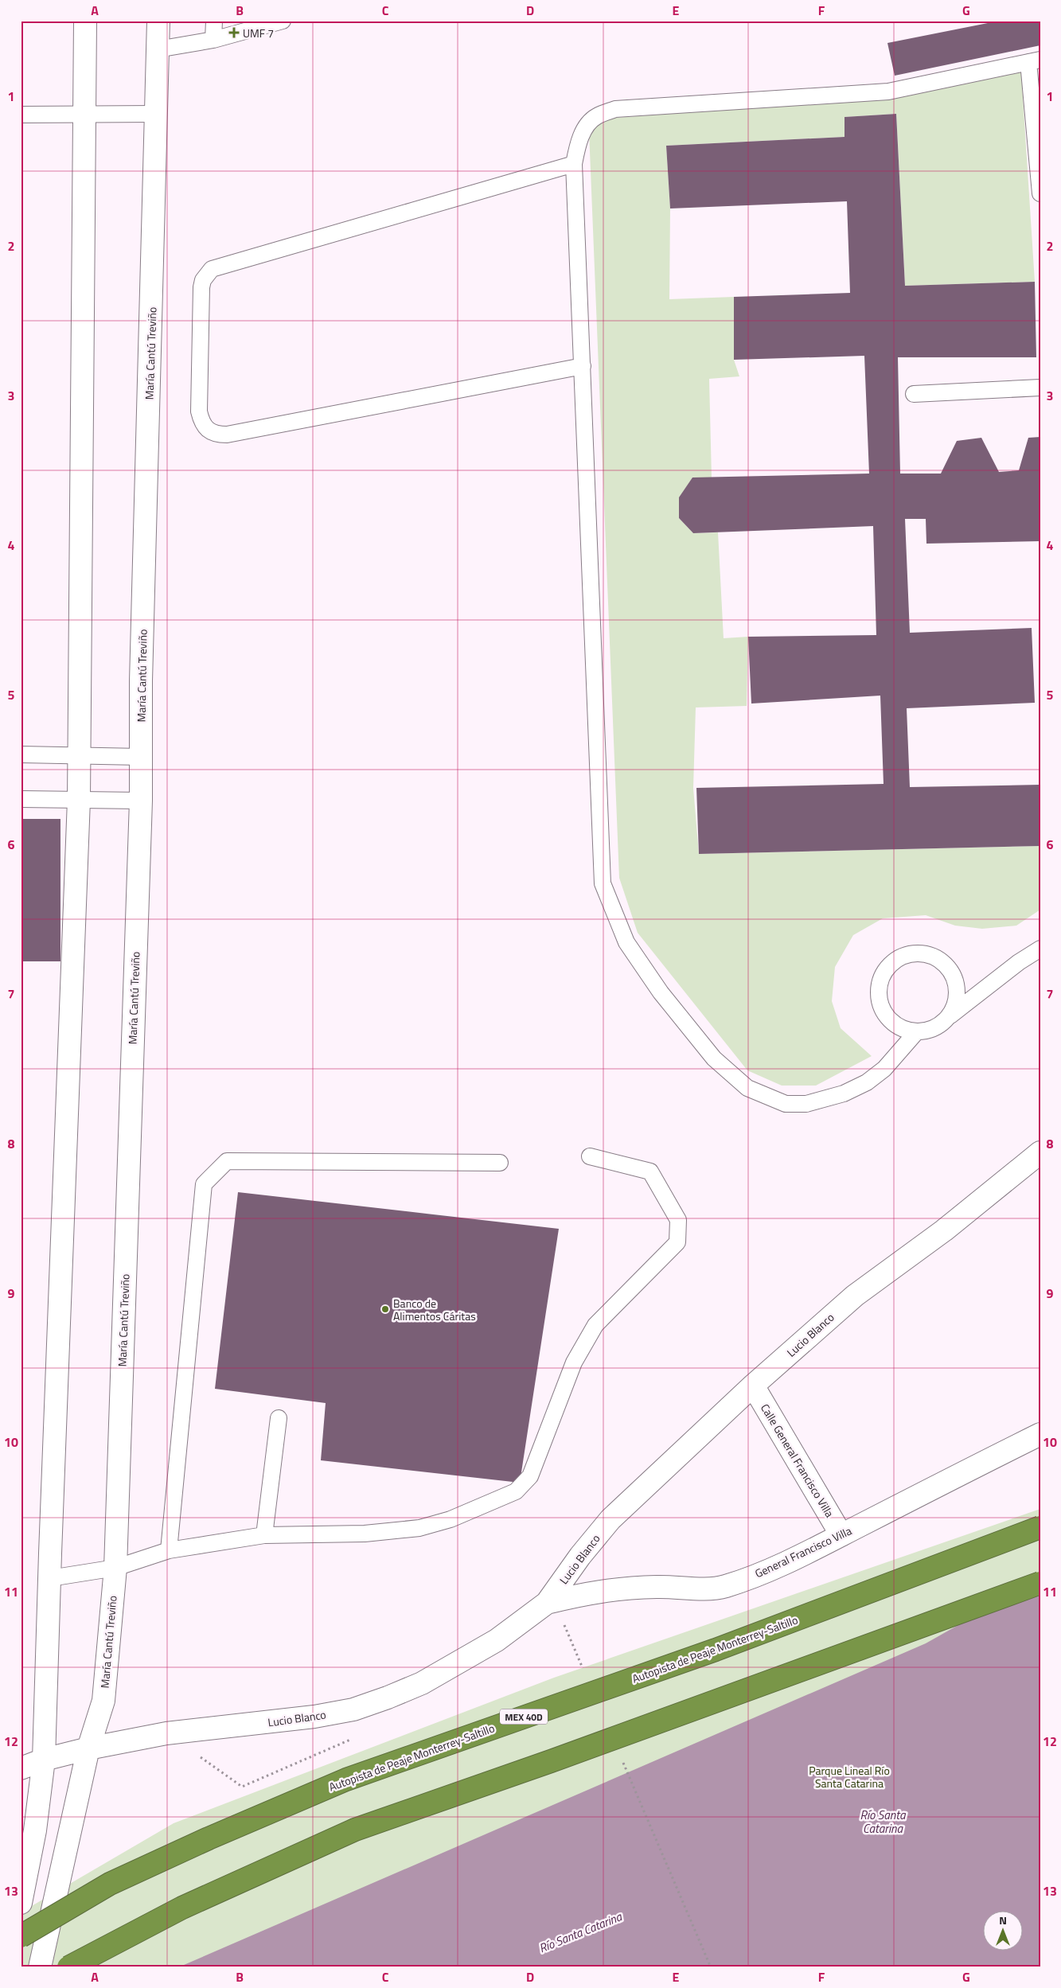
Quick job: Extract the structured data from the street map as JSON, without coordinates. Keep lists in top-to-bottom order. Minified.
{"streets":{"highway":["Autopista de Peaje Monterrey-Saltillo","MEX 40D"],"street":["María Cantú Treviño","Lucio Blanco","Calle General Francisco Villa","General Francisco Villa"]},"crossings":[["María Cantú Treviño","Lucio Blanco"],["Lucio Blanco","Calle General Francisco Villa"],["Lucio Blanco","General Francisco Villa"],["Calle General Francisco Villa","General Francisco Villa"]],"water":["Río Santa Catarina"],"parks":["Parque Lineal Río Santa Catarina"],"places":{"health":["UMF 7"],"other":["Banco de Alimentos Cáritas"]},"north":"top","grid":{"columns":["A","B","C","D","E","F","G"],"rows":["1","2","3","4","5","6","7","8","9","10","11","12","13"]}}
